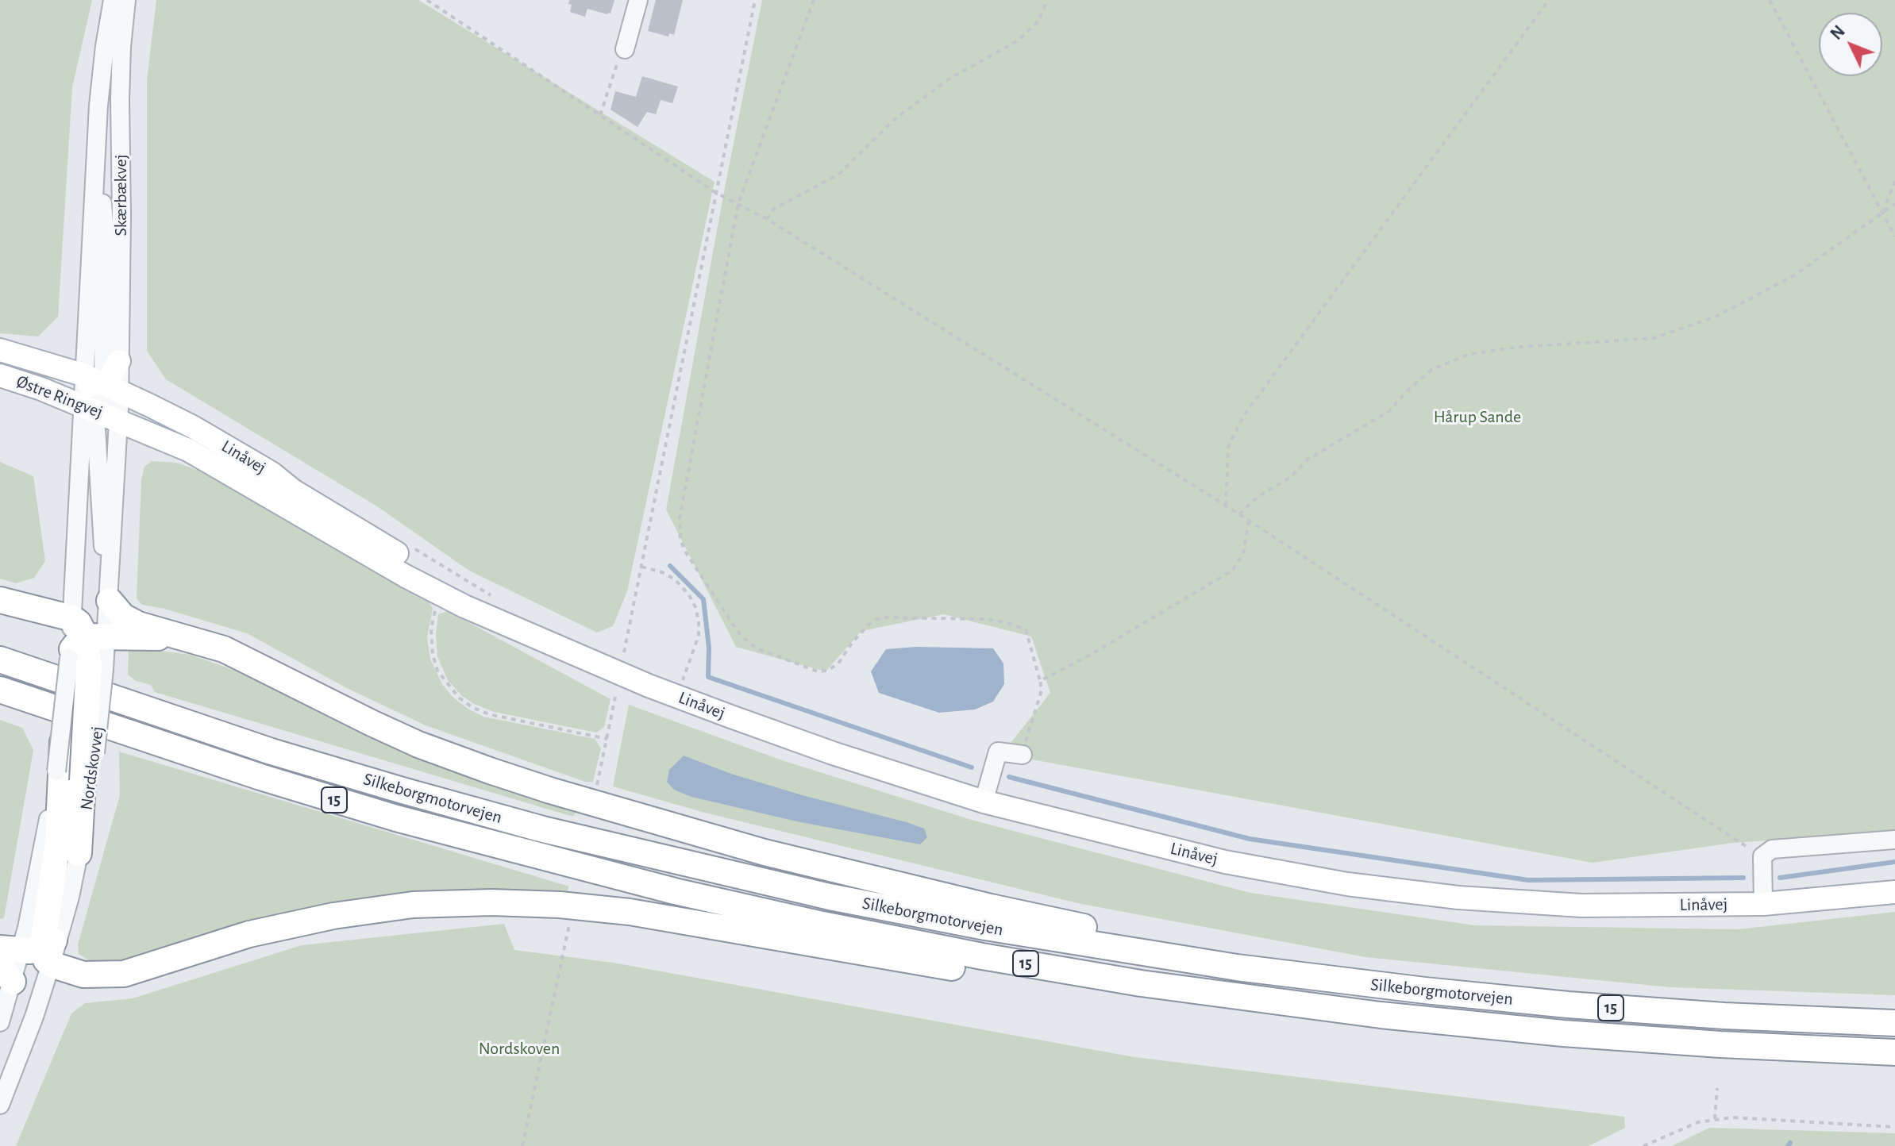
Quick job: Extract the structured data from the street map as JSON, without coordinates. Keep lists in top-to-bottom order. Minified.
{"streets":{"highway":["Silkeborgmotorvejen","15"],"main road":["Østre Ringvej","Linåvej"],"street":["Skærbækvej"]},"crossings":[["Skærbækvej","Østre Ringvej"],["Skærbækvej","Linåvej"],["Østre Ringvej","Linåvej"]],"parks":["Hårup Sande","Nordskoven"],"north":"top left"}
